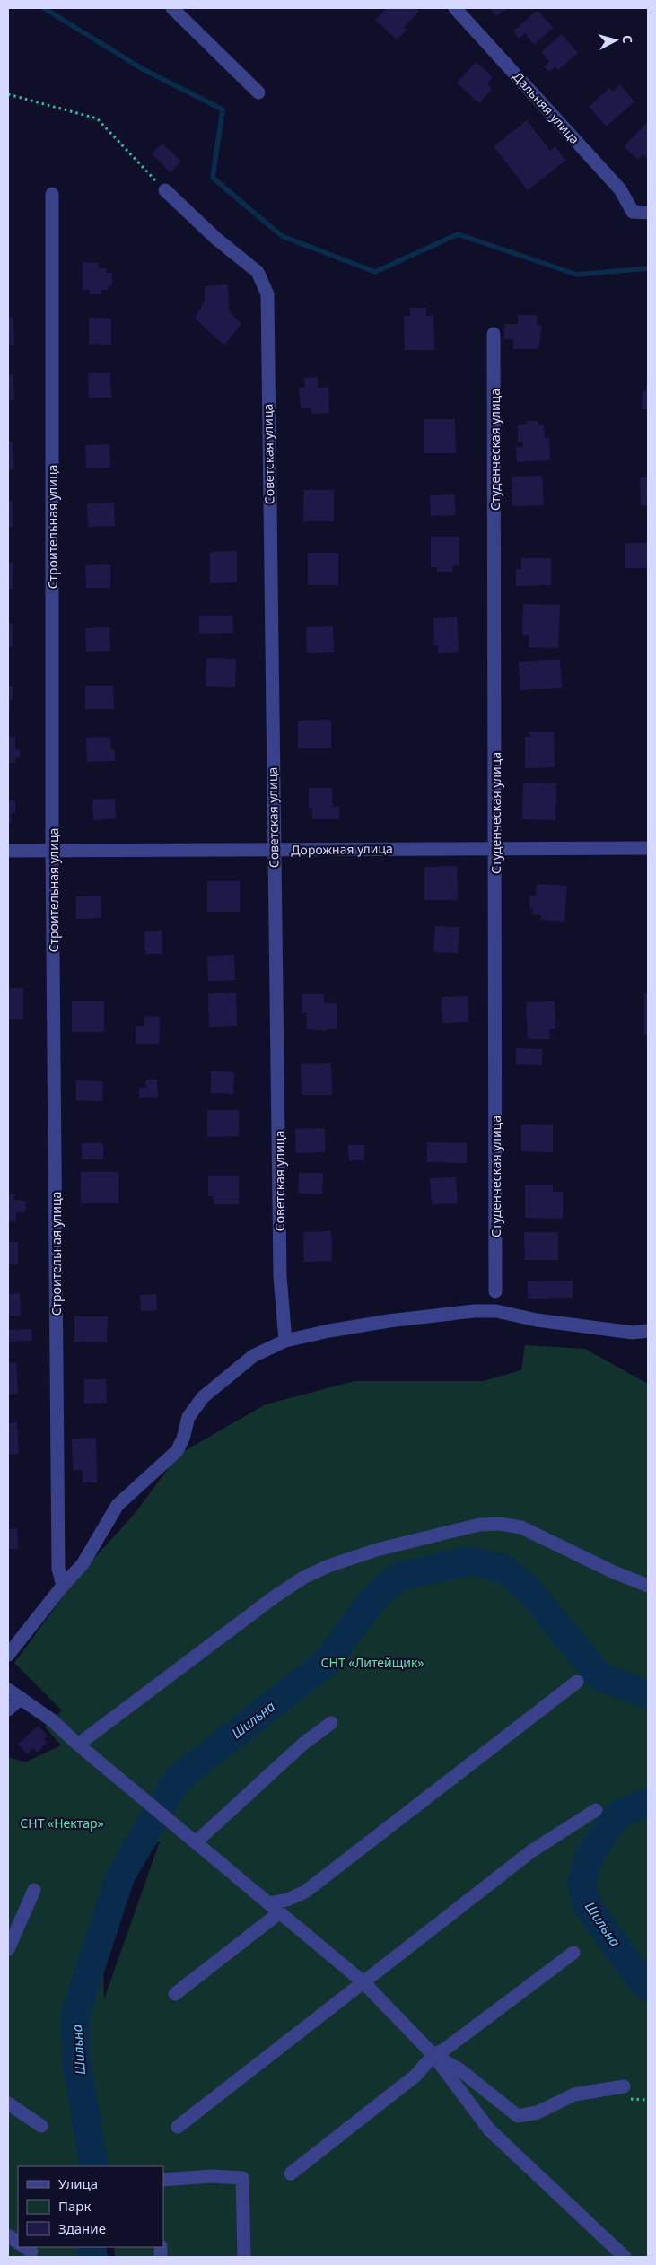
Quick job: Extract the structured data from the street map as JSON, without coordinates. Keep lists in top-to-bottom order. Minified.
{"streets":{"street":["Дальняя улица","Студенческая улица","Советская улица","Строительная улица","Дорожная улица"]},"crossings":[["Студенческая улица","Дорожная улица"],["Советская улица","Дорожная улица"],["Строительная улица","Дорожная улица"]],"water":["Шильна"],"parks":["СНТ «Литейщик»","СНТ «Нектар»"],"legend":["Улица","Парк","Здание"],"north":"right"}
